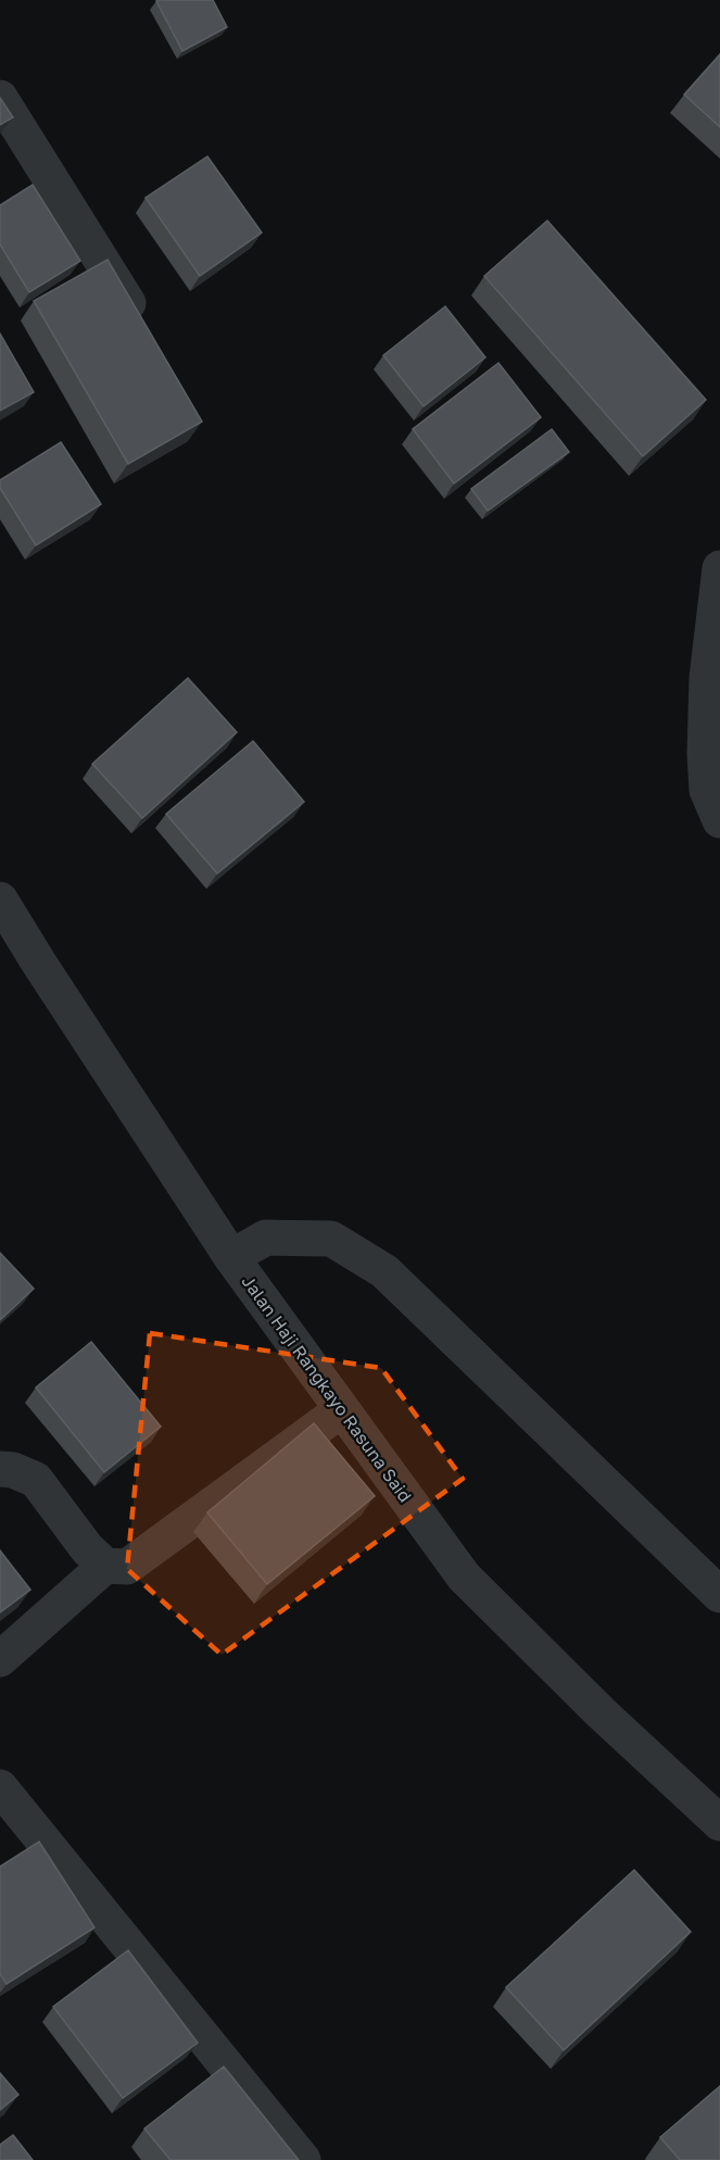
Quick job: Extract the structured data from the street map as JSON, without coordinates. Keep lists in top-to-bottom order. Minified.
{"streets":{"street":["Jalan Haji Rangkayo Rasuna Said"]}}
